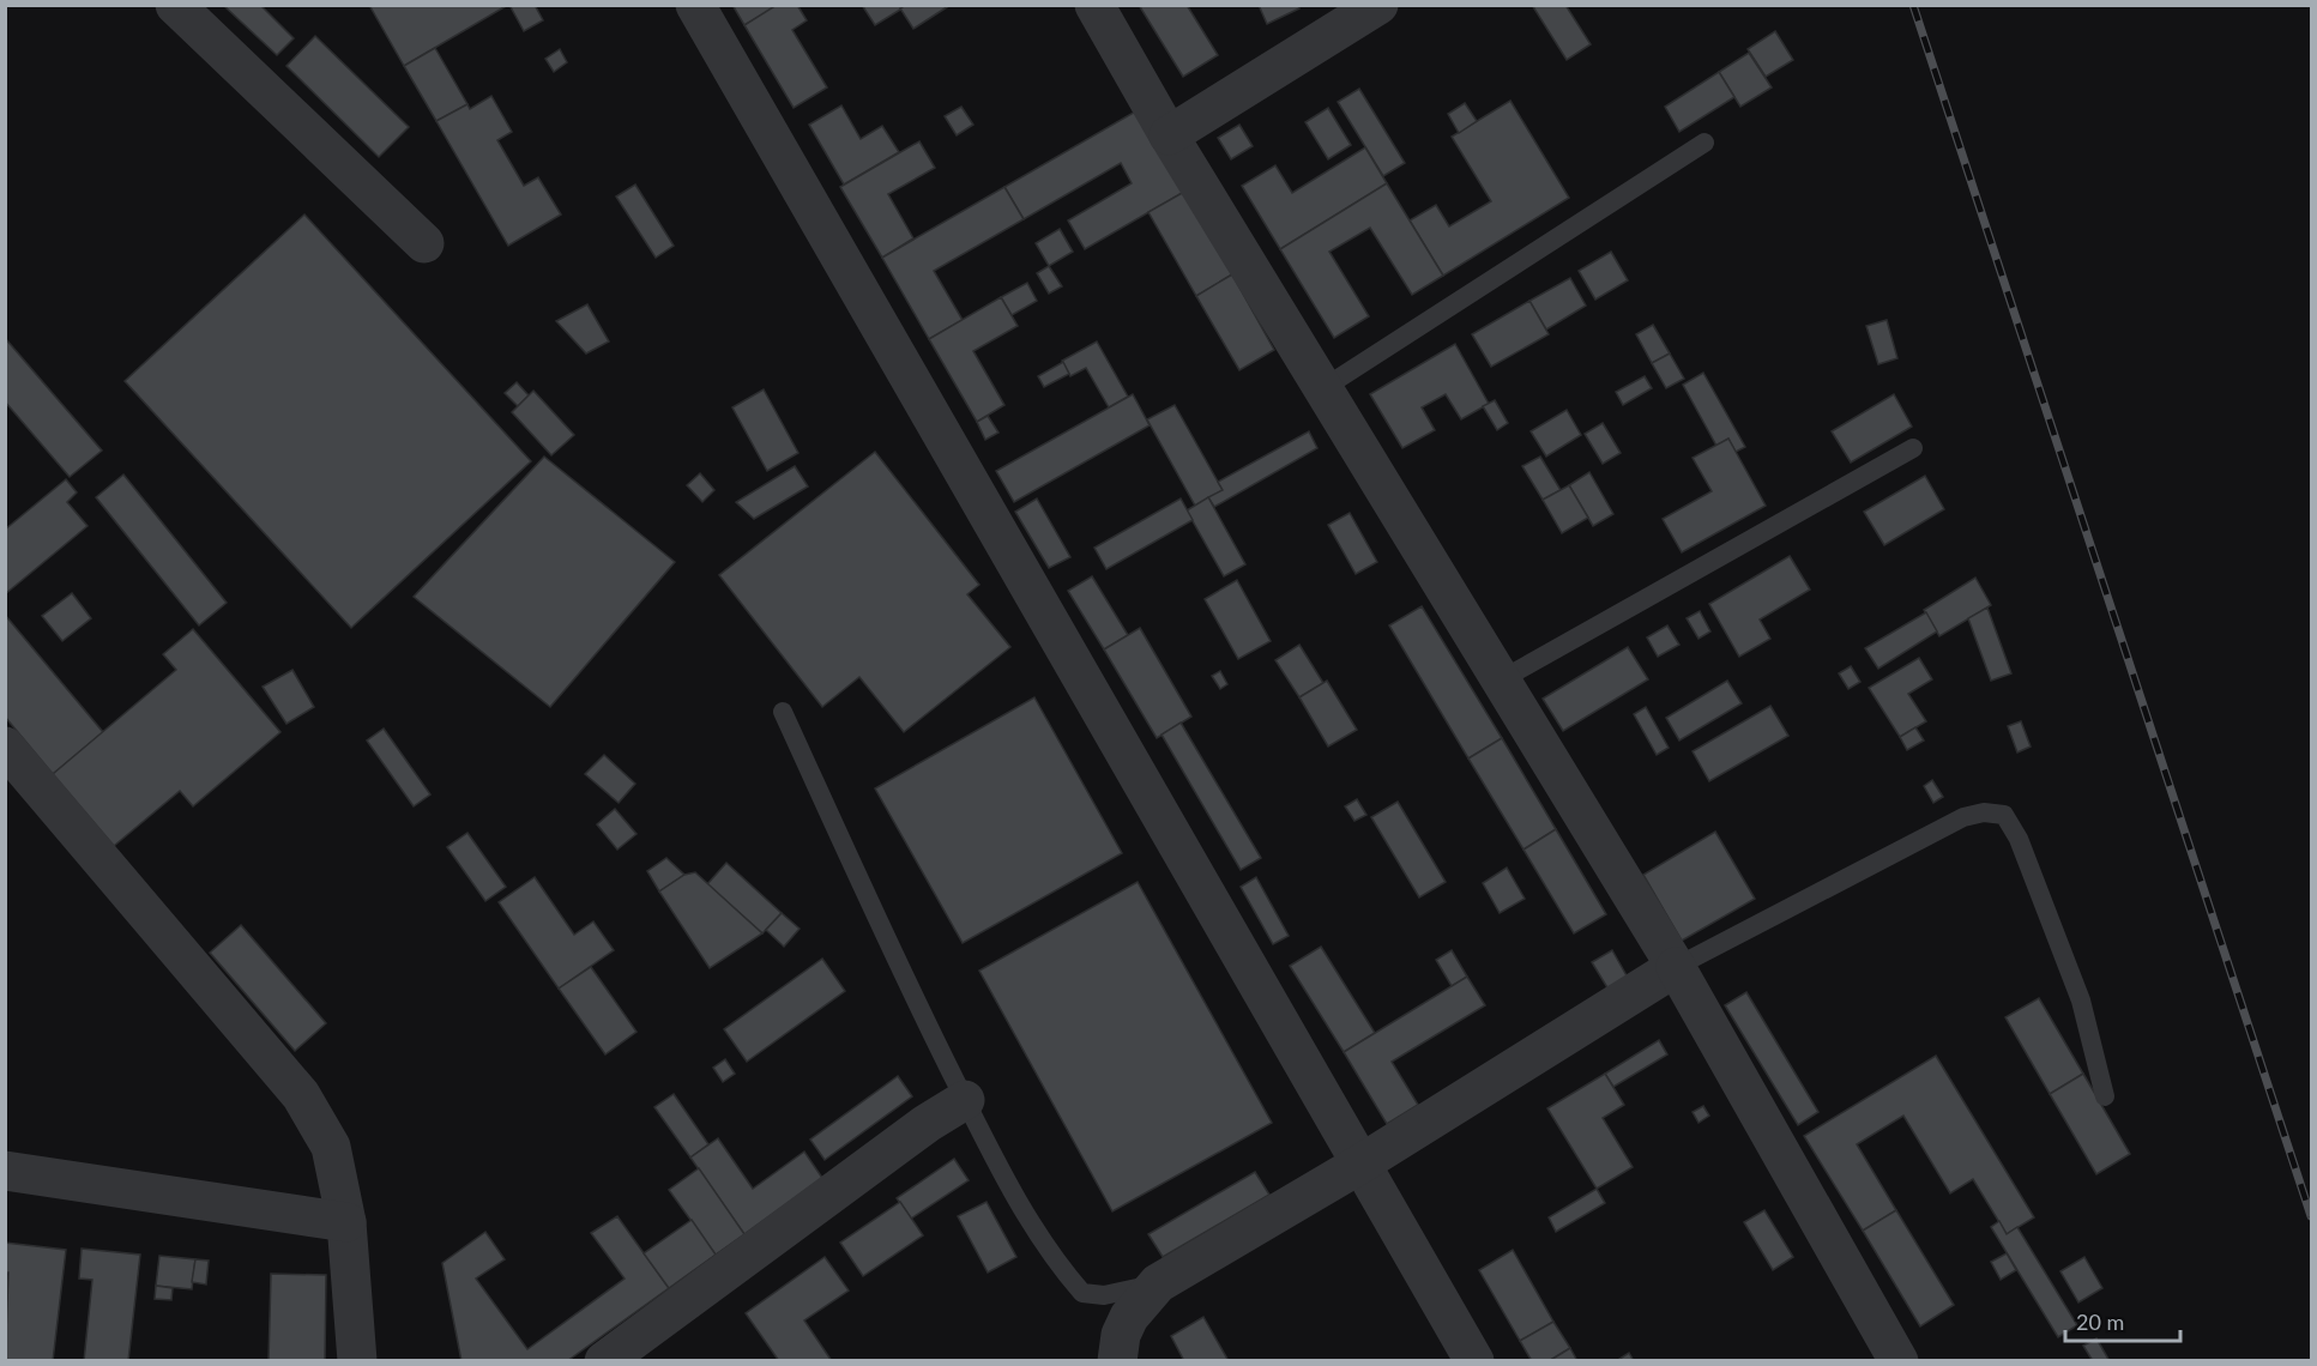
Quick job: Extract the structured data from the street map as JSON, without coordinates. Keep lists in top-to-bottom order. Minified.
{"scale_bar":"20 m"}
